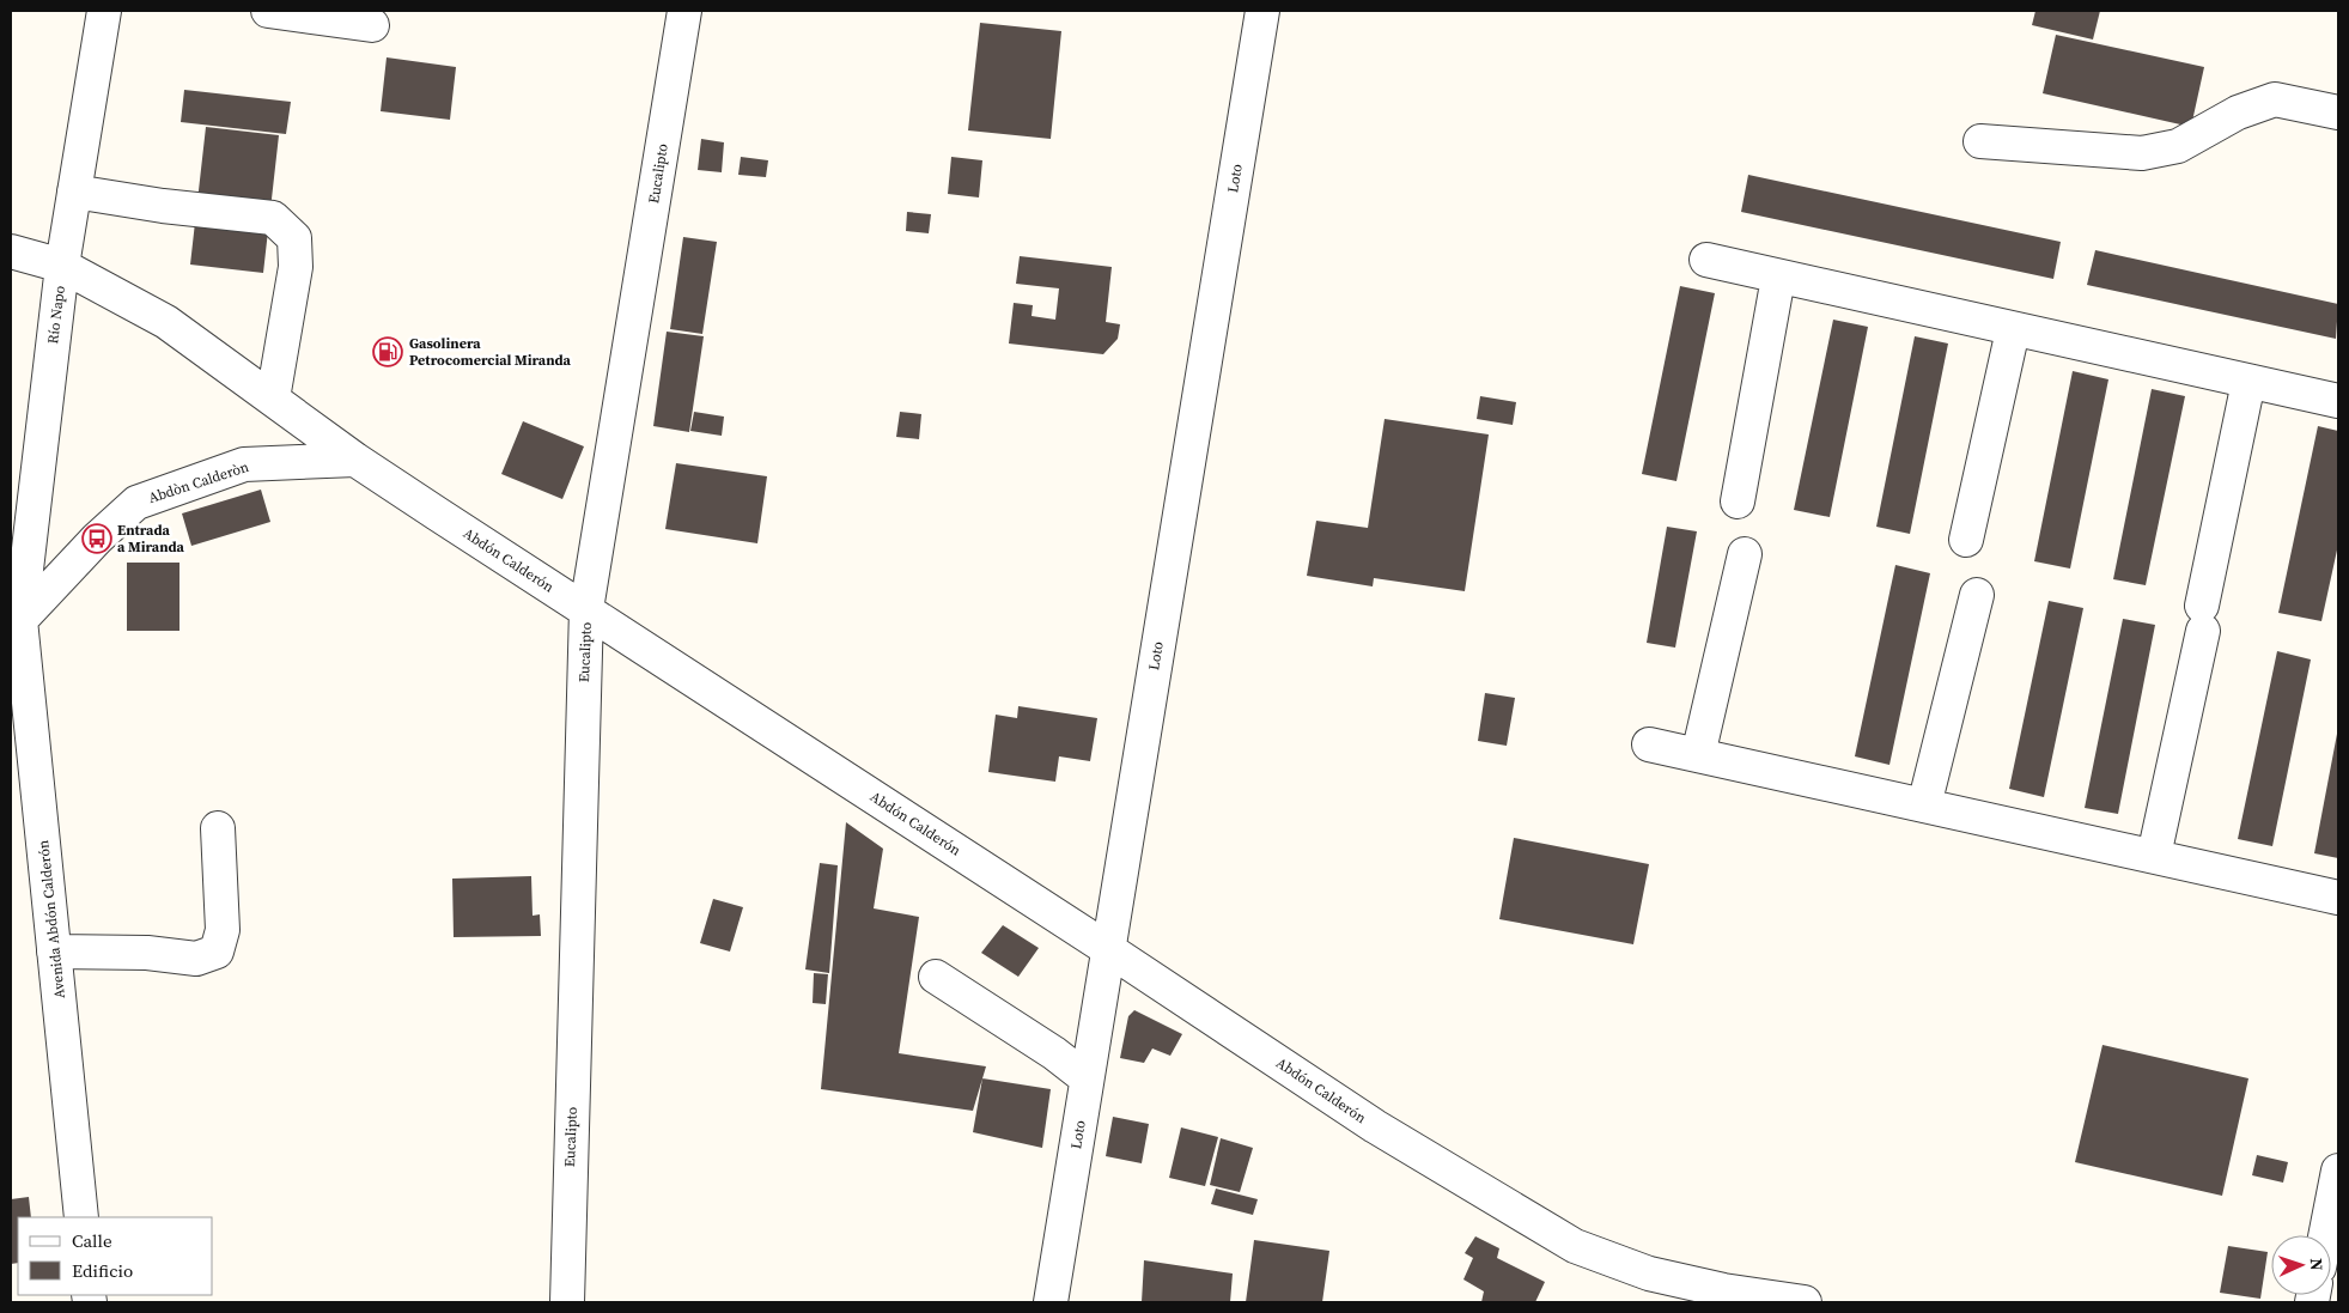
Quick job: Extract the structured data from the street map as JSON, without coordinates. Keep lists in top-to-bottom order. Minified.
{"streets":{"street":["Eucalipto","Loto","Río Napo","Abdòn Calderòn","Abdón Calderón","Avenida Abdón Calderón"]},"crossings":[["Eucalipto","Abdón Calderón"],["Loto","Abdón Calderón"],["Río Napo","Abdòn Calderòn"],["Río Napo","Abdón Calderón"],["Río Napo","Avenida Abdón Calderón"],["Abdòn Calderòn","Abdón Calderón"],["Abdòn Calderòn","Avenida Abdón Calderón"]],"places":{"fuel station":["Gasolinera Petrocomercial Miranda"],"bus stop":["Entrada a Miranda"]},"legend":["Calle","Edificio"],"north":"right"}
